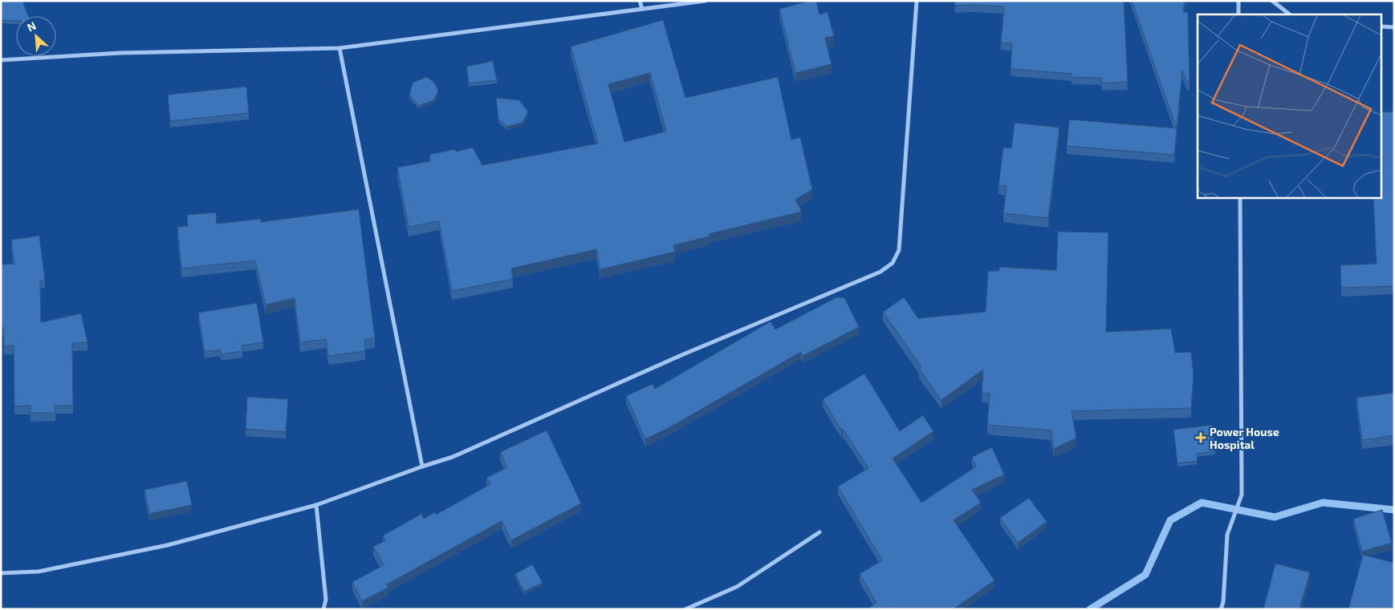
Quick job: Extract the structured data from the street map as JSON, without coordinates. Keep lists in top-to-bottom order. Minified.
{"places":{"health":["Power House Hospital"]},"north":"top left"}
